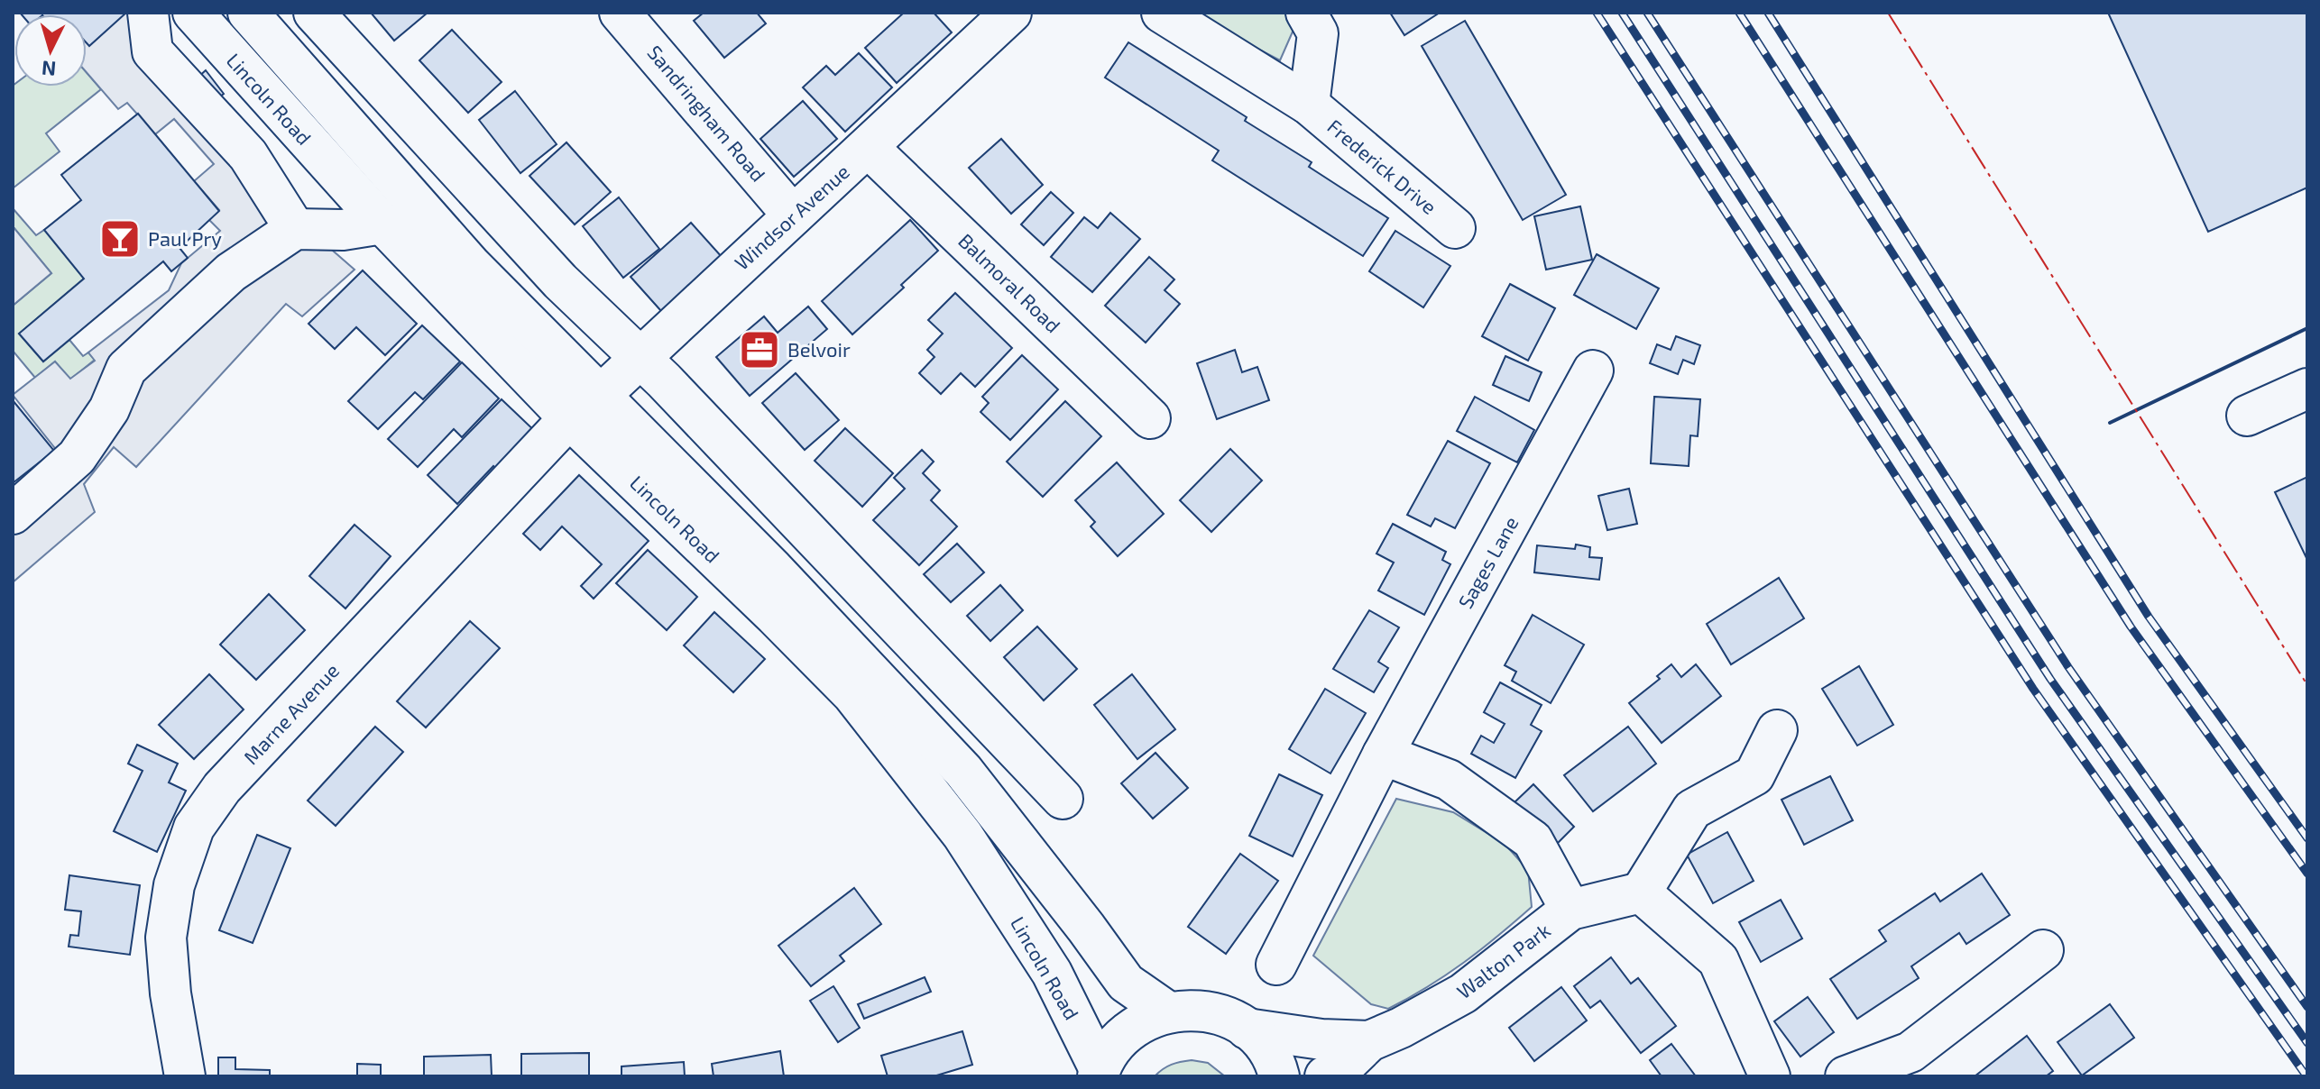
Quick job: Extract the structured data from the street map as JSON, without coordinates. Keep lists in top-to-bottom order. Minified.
{"streets":{"main road":["Lincoln Road","Sandringham Road","Frederick Drive","Windsor Avenue","Balmoral Road","Sages Lane","Marne Avenue","Walton Park"]},"crossings":[["Lincoln Road","Windsor Avenue"],["Lincoln Road","Marne Avenue"],["Sandringham Road","Windsor Avenue"],["Windsor Avenue","Balmoral Road"]],"places":{"bar":["Paul Pry"],"office":["Belvoir"]},"north":"bottom"}
